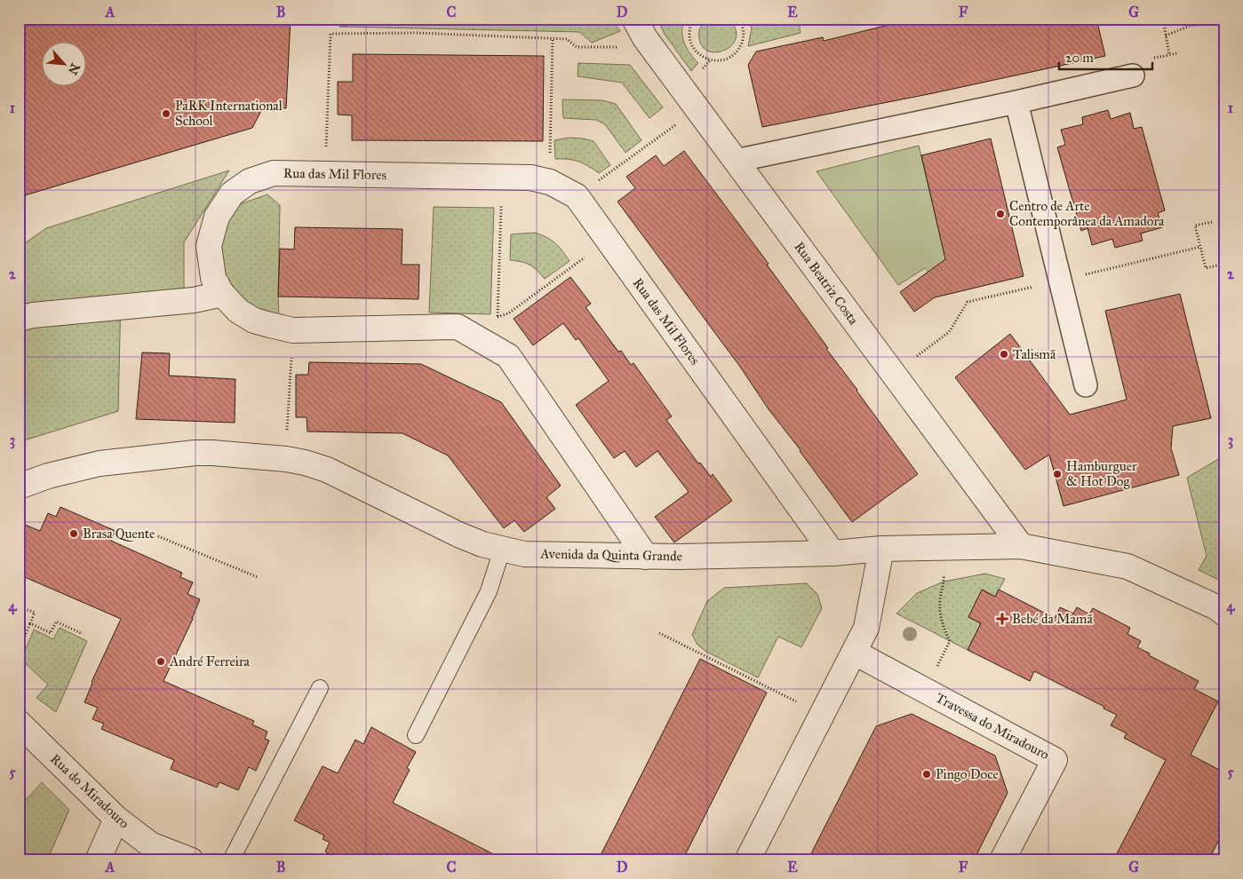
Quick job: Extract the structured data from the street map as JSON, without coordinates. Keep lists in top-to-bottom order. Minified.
{"streets":{"street":["Rua das Mil Flores","Rua Beatriz Costa","Avenida da Quinta Grande","Travessa do Miradouro","Rua do Miradouro"]},"crossings":[["Rua das Mil Flores","Avenida da Quinta Grande"],["Rua Beatriz Costa","Avenida da Quinta Grande"]],"places":{"other":["PaRK International School","Centro de Arte Contemporânea da Amadora","Talismã","Hamburguer & Hot Dog","Brasa Quente","André Ferreira","Pingo Doce"],"health":["Bebé da Mamã"]},"scale_bar":"20 m","north":"bottom right","grid":{"columns":["A","B","C","D","E","F","G"],"rows":["1","2","3","4","5"]}}
